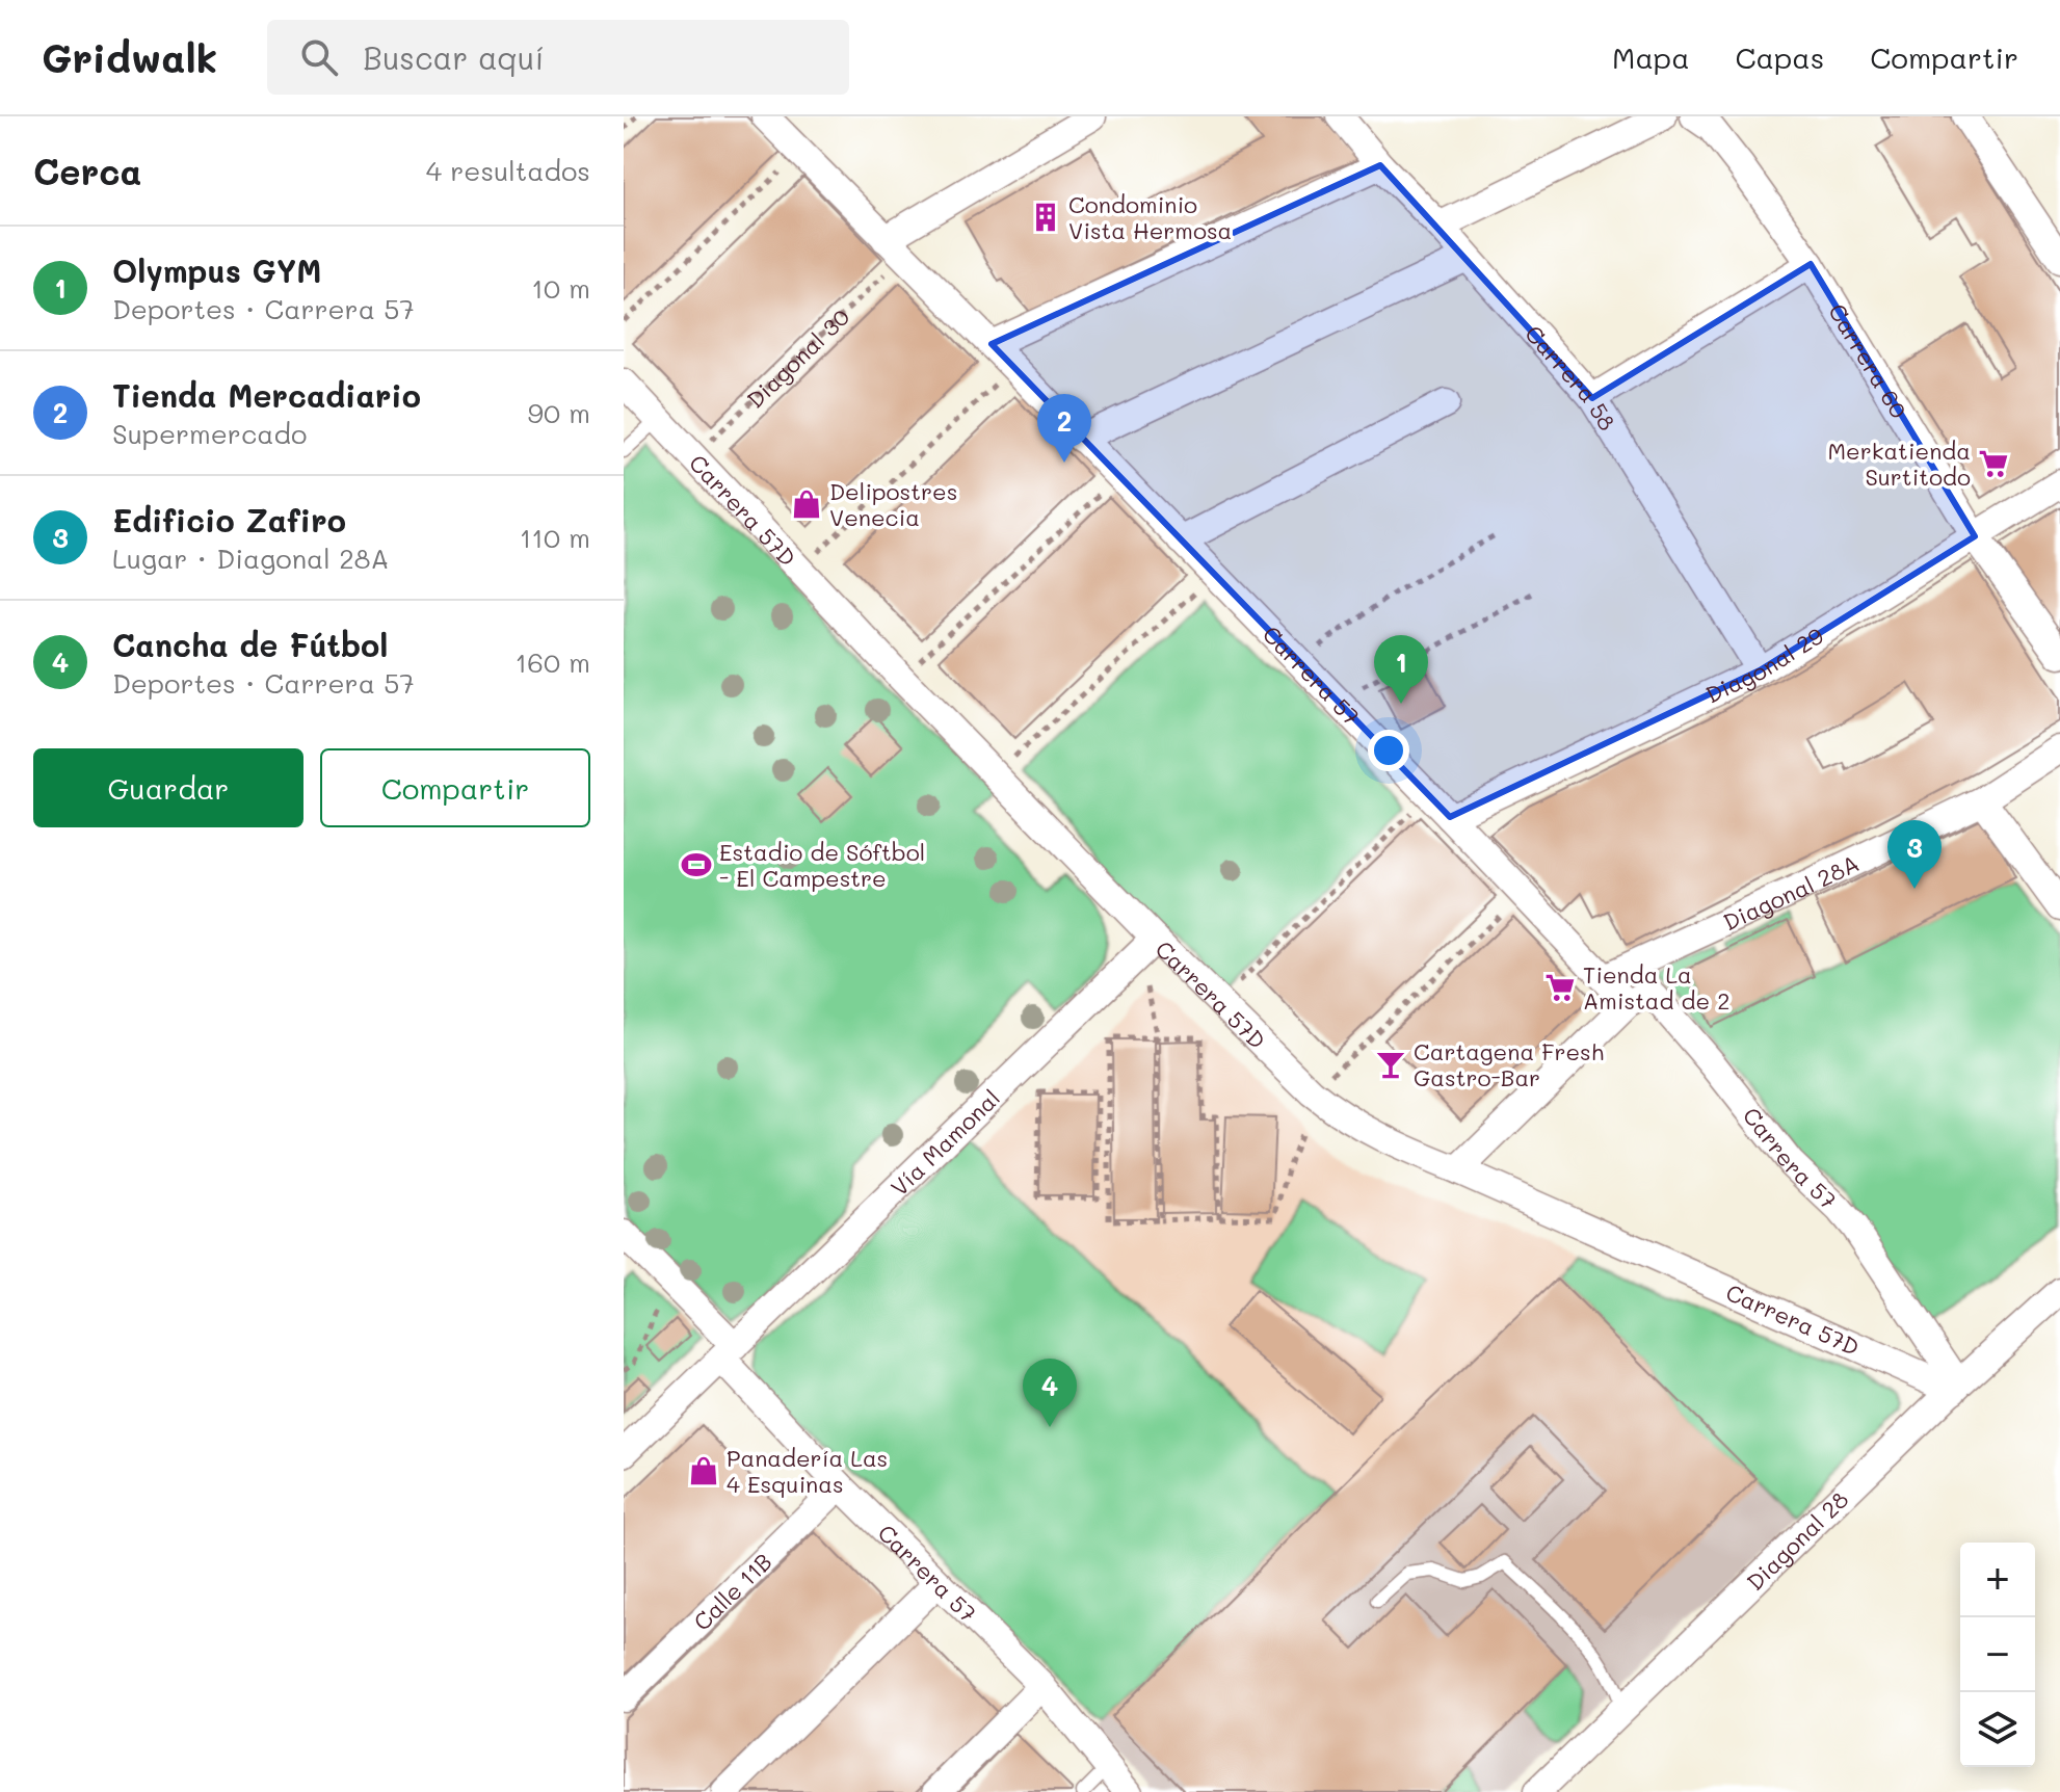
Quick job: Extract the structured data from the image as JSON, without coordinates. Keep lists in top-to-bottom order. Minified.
{"streets":{"street":["Carrera 60","Carrera 58","Carrera 57D","Diagonal 29","Carrera 57","Diagonal 28A","Vía Mamonal","Diagonal 28","Calle 11B"],"path":["Diagonal 30"]},"crossings":[["Diagonal 30","Carrera 57D"],["Diagonal 30","Carrera 57"],["Carrera 60","Diagonal 29"],["Carrera 58","Diagonal 29"],["Carrera 57D","Carrera 57"],["Carrera 57D","Vía Mamonal"],["Carrera 57D","Diagonal 28"],["Diagonal 29","Carrera 57"],["Carrera 57","Diagonal 28A"],["Carrera 57","Vía Mamonal"],["Carrera 57","Diagonal 28"],["Carrera 57","Calle 11B"]],"places":{"building":["Condominio Vista Hermosa"],"supermarket":["Merkatienda Surtitodo","Tienda La Amistad de 2"],"shop":["Delipostres Venecia","Panadería Las 4 Esquinas"],"sports":["Estadio de Sóftbol - El Campestre"],"bar":["Cartagena Fresh Gastro-Bar"]},"page":{"header":"Gridwalk","search":"Buscar aquí","nav":["Mapa","Capas","Compartir"],"heading":["Cerca","4 resultados"],"list":[{"mark":"1","name":"Olympus GYM","note":"Deportes · Carrera 57","value":"10 m"},{"mark":"2","name":"Tienda Mercadiario","note":"Supermercado","value":"90 m"},{"mark":"3","name":"Edificio Zafiro","note":"Lugar · Diagonal 28A","value":"110 m"},{"mark":"4","name":"Cancha de Fútbol","note":"Deportes · Carrera 57","value":"160 m"}],"pins":["2","1","3","4"],"buttons":["Guardar","Compartir"],"map_buttons":["+","−"]}}
